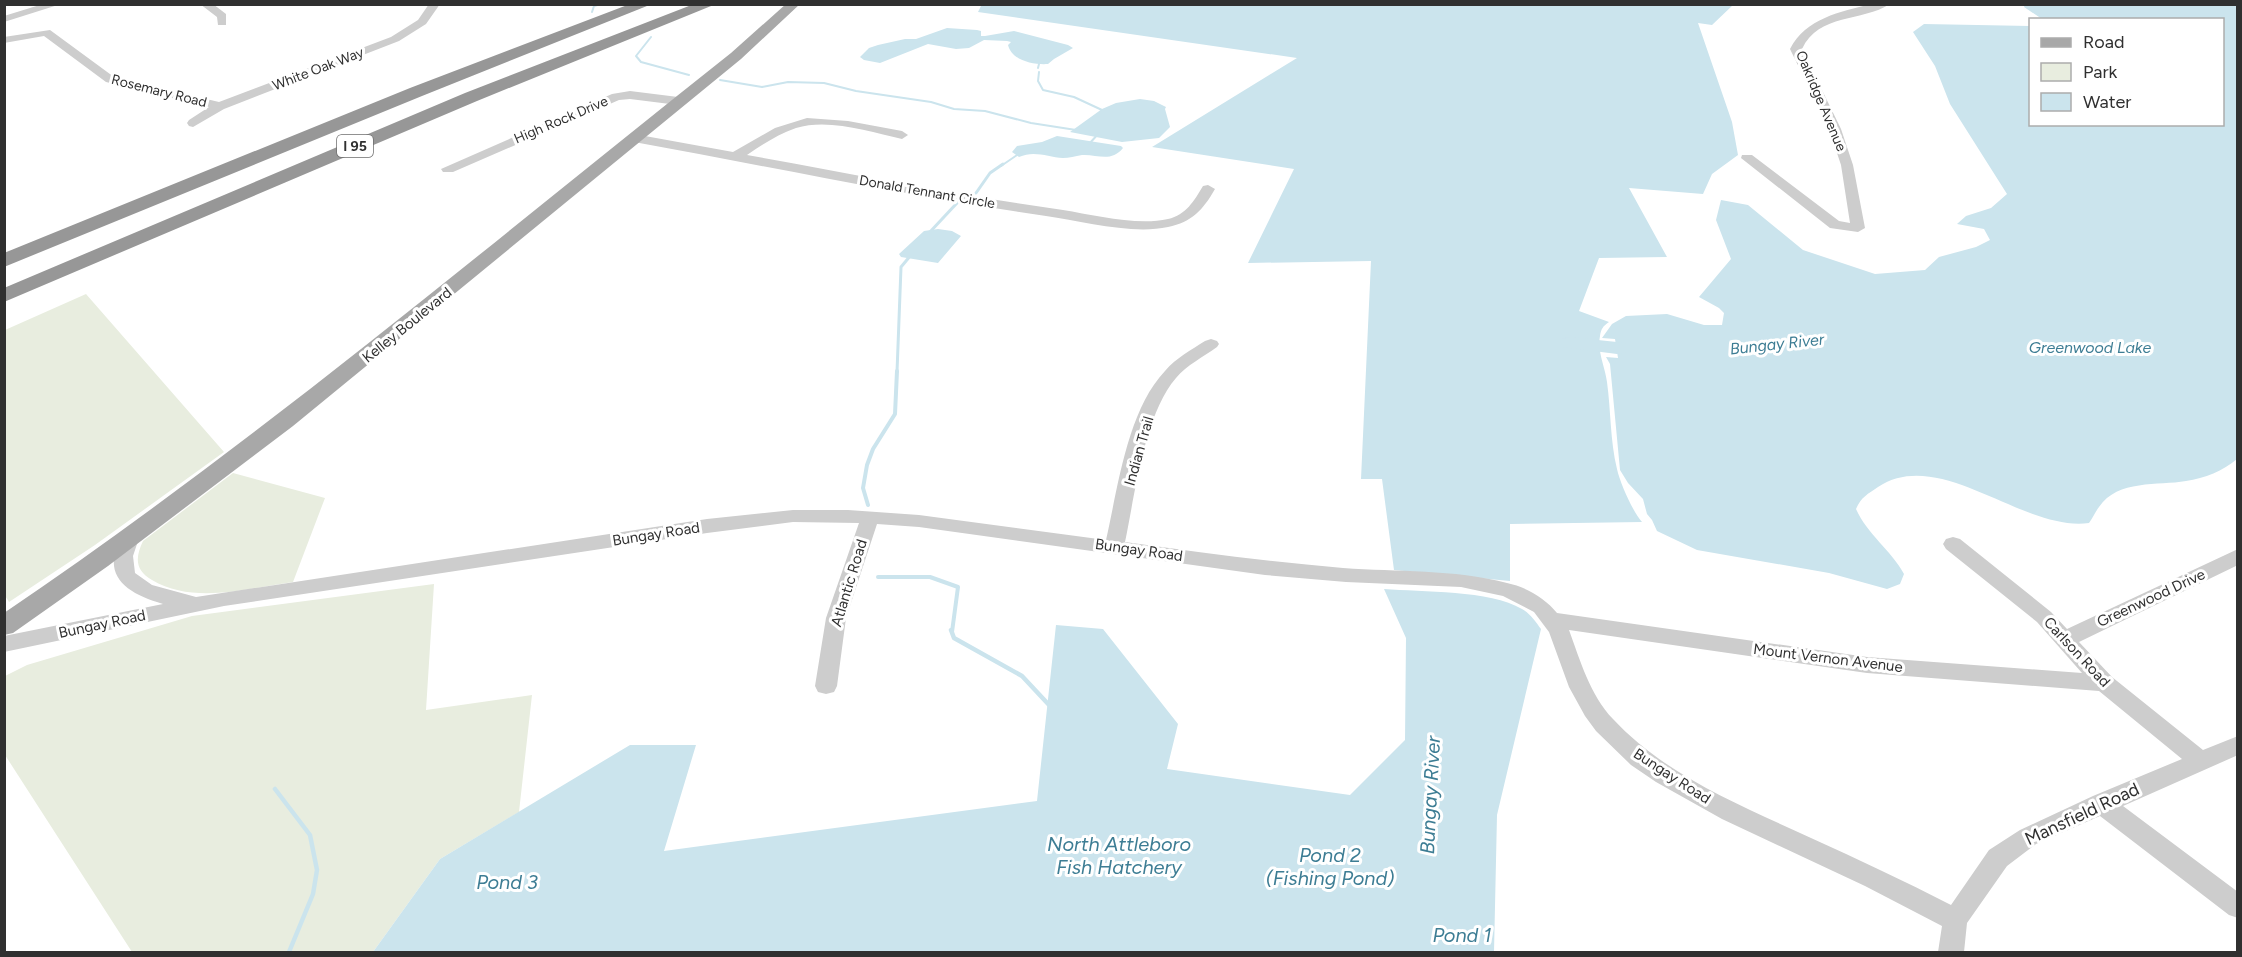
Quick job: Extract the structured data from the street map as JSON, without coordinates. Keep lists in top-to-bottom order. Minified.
{"streets":{"highway":["I 95"],"main road":["Kelley Boulevard"],"street":["White Oak Way","Rosemary Road","Oakridge Avenue","High Rock Drive","Donald Tennant Circle","Indian Trail","Bungay Road","Atlantic Road","Greenwood Drive","Carlson Road","Mount Vernon Avenue","Mansfield Road"]},"crossings":[["White Oak Way","Rosemary Road"],["High Rock Drive","Kelley Boulevard"],["Donald Tennant Circle","Kelley Boulevard"],["Kelley Boulevard","Bungay Road"],["Indian Trail","Bungay Road"],["Bungay Road","Atlantic Road"],["Bungay Road","Mount Vernon Avenue"],["Bungay Road","Mansfield Road"],["Greenwood Drive","Carlson Road"],["Carlson Road","Mount Vernon Avenue"],["Carlson Road","Mansfield Road"]],"water":["Bungay River","Greenwood Lake","North Attleboro Fish Hatchery","Pond 2 (Fishing Pond)","Pond 3","Pond 1"],"legend":["Road","Park","Water"]}
